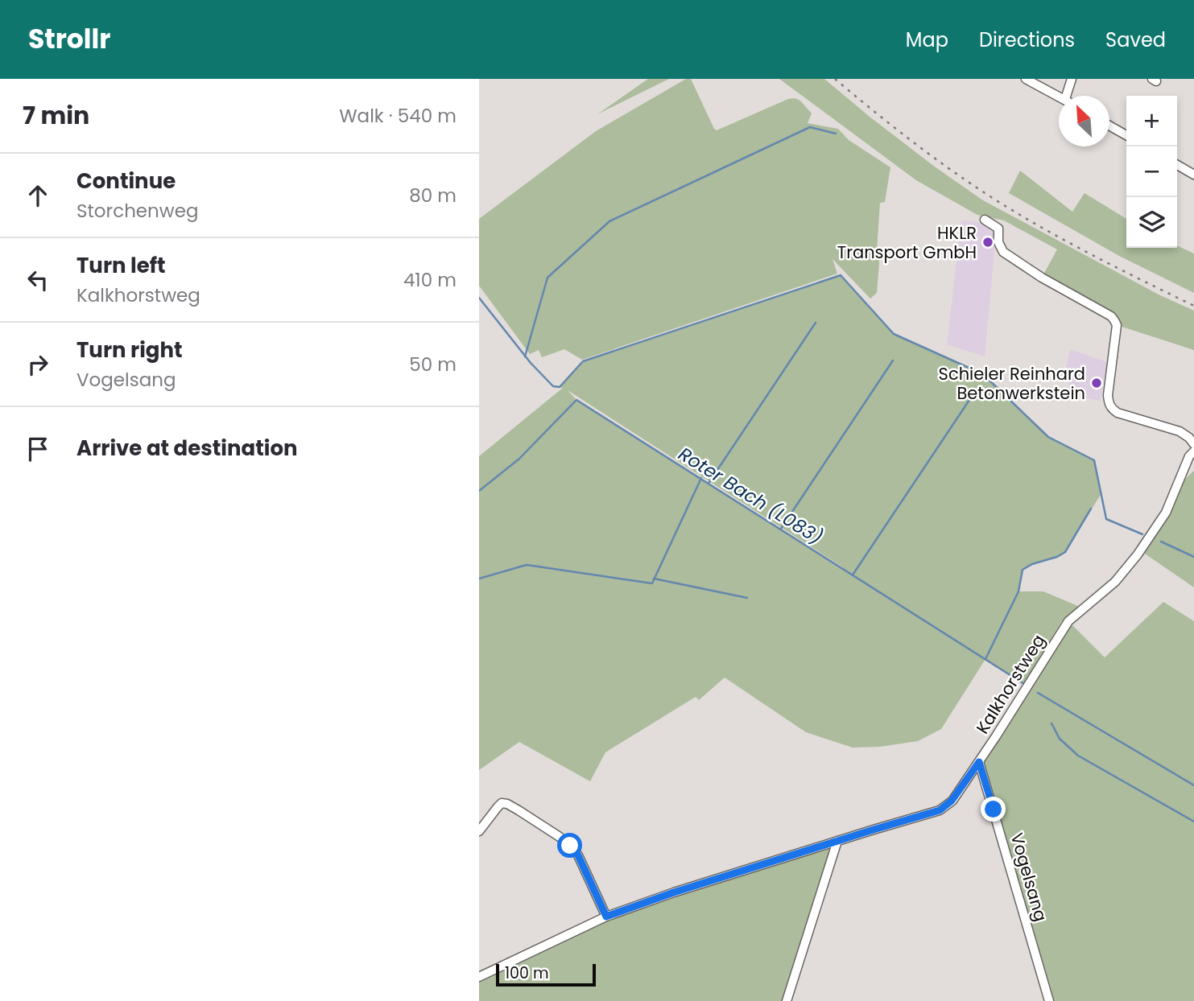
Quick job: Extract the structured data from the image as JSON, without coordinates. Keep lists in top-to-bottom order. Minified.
{"streets":{"street":["Kalkhorstweg","Vogelsang"]},"crossings":[["Kalkhorstweg","Vogelsang"]],"water":["Roter Bach (L083)"],"places":["HKLR Transport GmbH","Schieler Reinhard Betonwerkstein"],"scale_bar":"100 m","north":"top left","page":{"header":"Strollr","nav":["Map","Directions","Saved"],"heading":["7 min","Walk · 540 m"],"map_buttons":["+","−"],"list":[["Continue","Storchenweg","80 m"],["Turn left","Kalkhorstweg","410 m"],["Turn right","Vogelsang","50 m"],"Arrive at destination"],"scale":"100 m"}}
